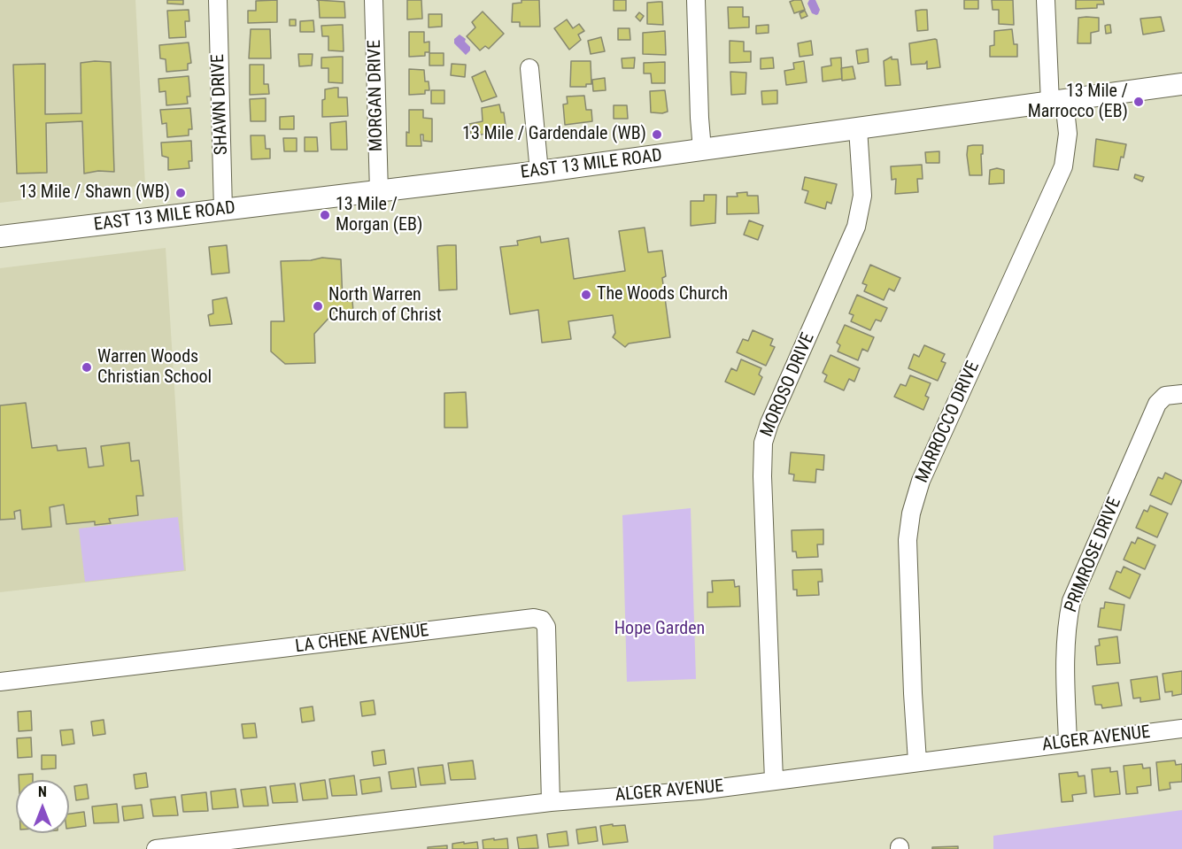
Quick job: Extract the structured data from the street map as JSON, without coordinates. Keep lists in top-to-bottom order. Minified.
{"streets":{"main road":["EAST 13 MILE ROAD"],"street":["MORGAN DRIVE","SHAWN DRIVE","MOROSO DRIVE","MARROCCO DRIVE","PRIMROSE DRIVE","LA CHENE AVENUE","ALGER AVENUE"]},"crossings":[["MORGAN DRIVE","EAST 13 MILE ROAD"],["SHAWN DRIVE","EAST 13 MILE ROAD"],["EAST 13 MILE ROAD","MOROSO DRIVE"],["EAST 13 MILE ROAD","MARROCCO DRIVE"],["MOROSO DRIVE","ALGER AVENUE"],["MARROCCO DRIVE","ALGER AVENUE"],["PRIMROSE DRIVE","ALGER AVENUE"],["LA CHENE AVENUE","ALGER AVENUE"]],"parks":["Hope Garden"],"places":["13 Mile / Marrocco (EB)","13 Mile / Gardendale (WB)","13 Mile / Shawn (WB)","13 Mile / Morgan (EB)","The Woods Church","North Warren Church of Christ","Warren Woods Christian School"],"north":"top"}
